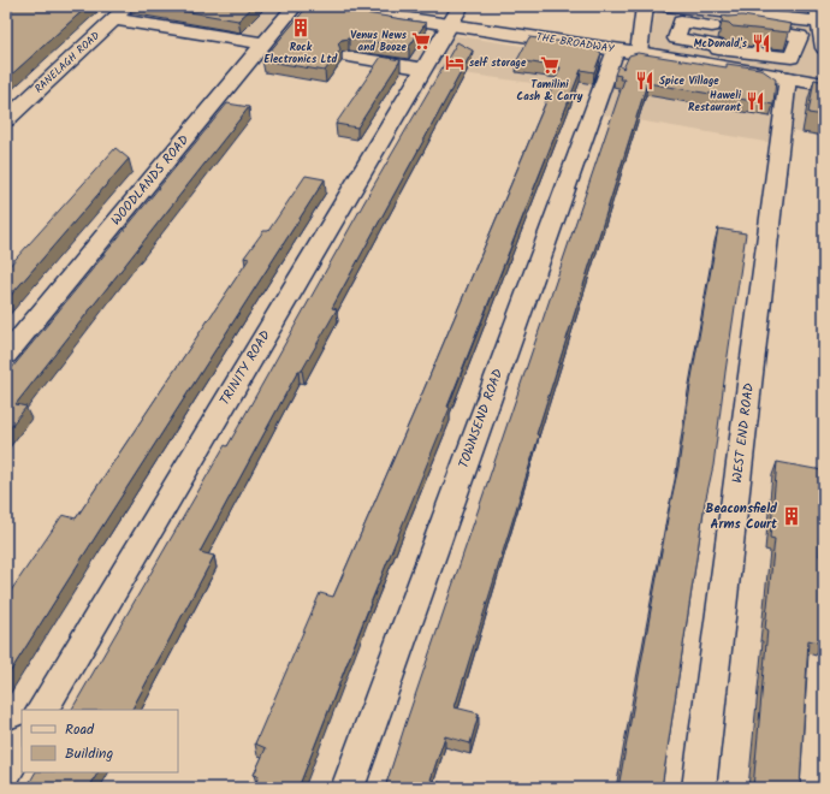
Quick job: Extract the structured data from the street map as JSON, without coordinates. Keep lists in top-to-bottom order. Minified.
{"streets":{"main road":["THE BROADWAY"],"street":["RANELAGH ROAD","WOODLANDS ROAD","TRINITY ROAD","TOWNSEND ROAD","WEST END ROAD"]},"crossings":[["THE BROADWAY","TRINITY ROAD"],["THE BROADWAY","TOWNSEND ROAD"],["THE BROADWAY","WEST END ROAD"]],"places":{"building":["Rock Electronics Ltd","Beaconsfield Arms Court"],"supermarket":["Venus News and Booze","Tamilini Cash & Carry"],"restaurant":["McDonald's","Spice Village","Haweli Restaurant"],"hotel":["self storage"]},"legend":["Road","Building"]}
